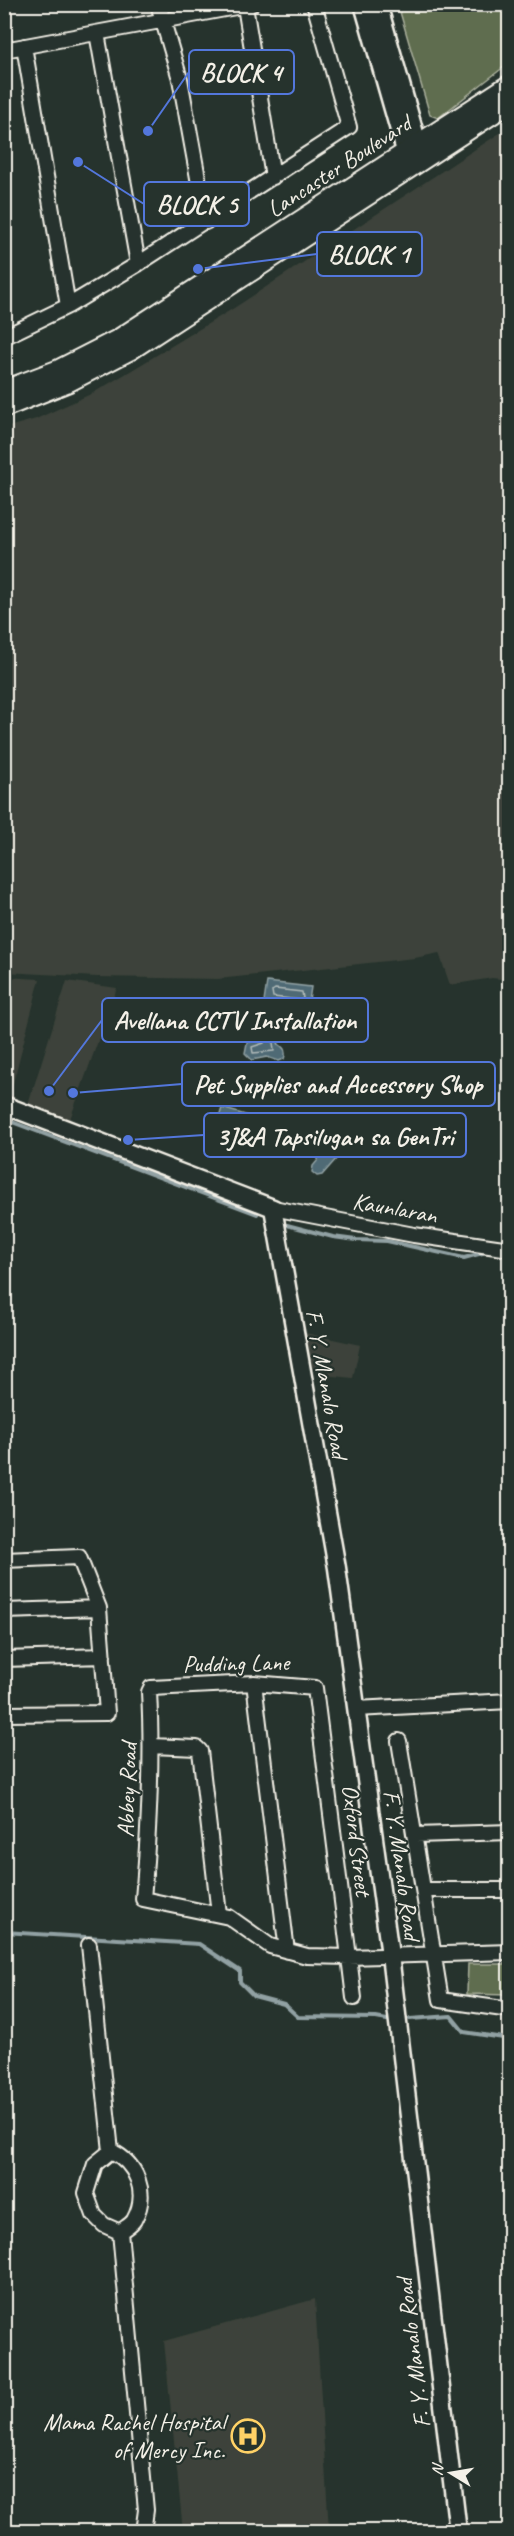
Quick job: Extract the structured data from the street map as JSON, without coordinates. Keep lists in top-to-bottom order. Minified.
{"streets":{"main road":["Lancaster Boulevard"],"street":["Kaunlaran","F. Y. Manalo Road","Pudding Lane","Abbey Road","Oxford Street"]},"crossings":[["Kaunlaran","F. Y. Manalo Road"],["Pudding Lane","Abbey Road"],["Pudding Lane","Oxford Street"]],"places":{"other":["BLOCK 4","BLOCK 5","BLOCK 1","Avellana CCTV Installation","Pet Supplies and Accessory Shop","3J&A Tapsilugan sa GenTri"],"hospital":["Mama Rachel Hospital of Mercy Inc."]},"north":"left"}
